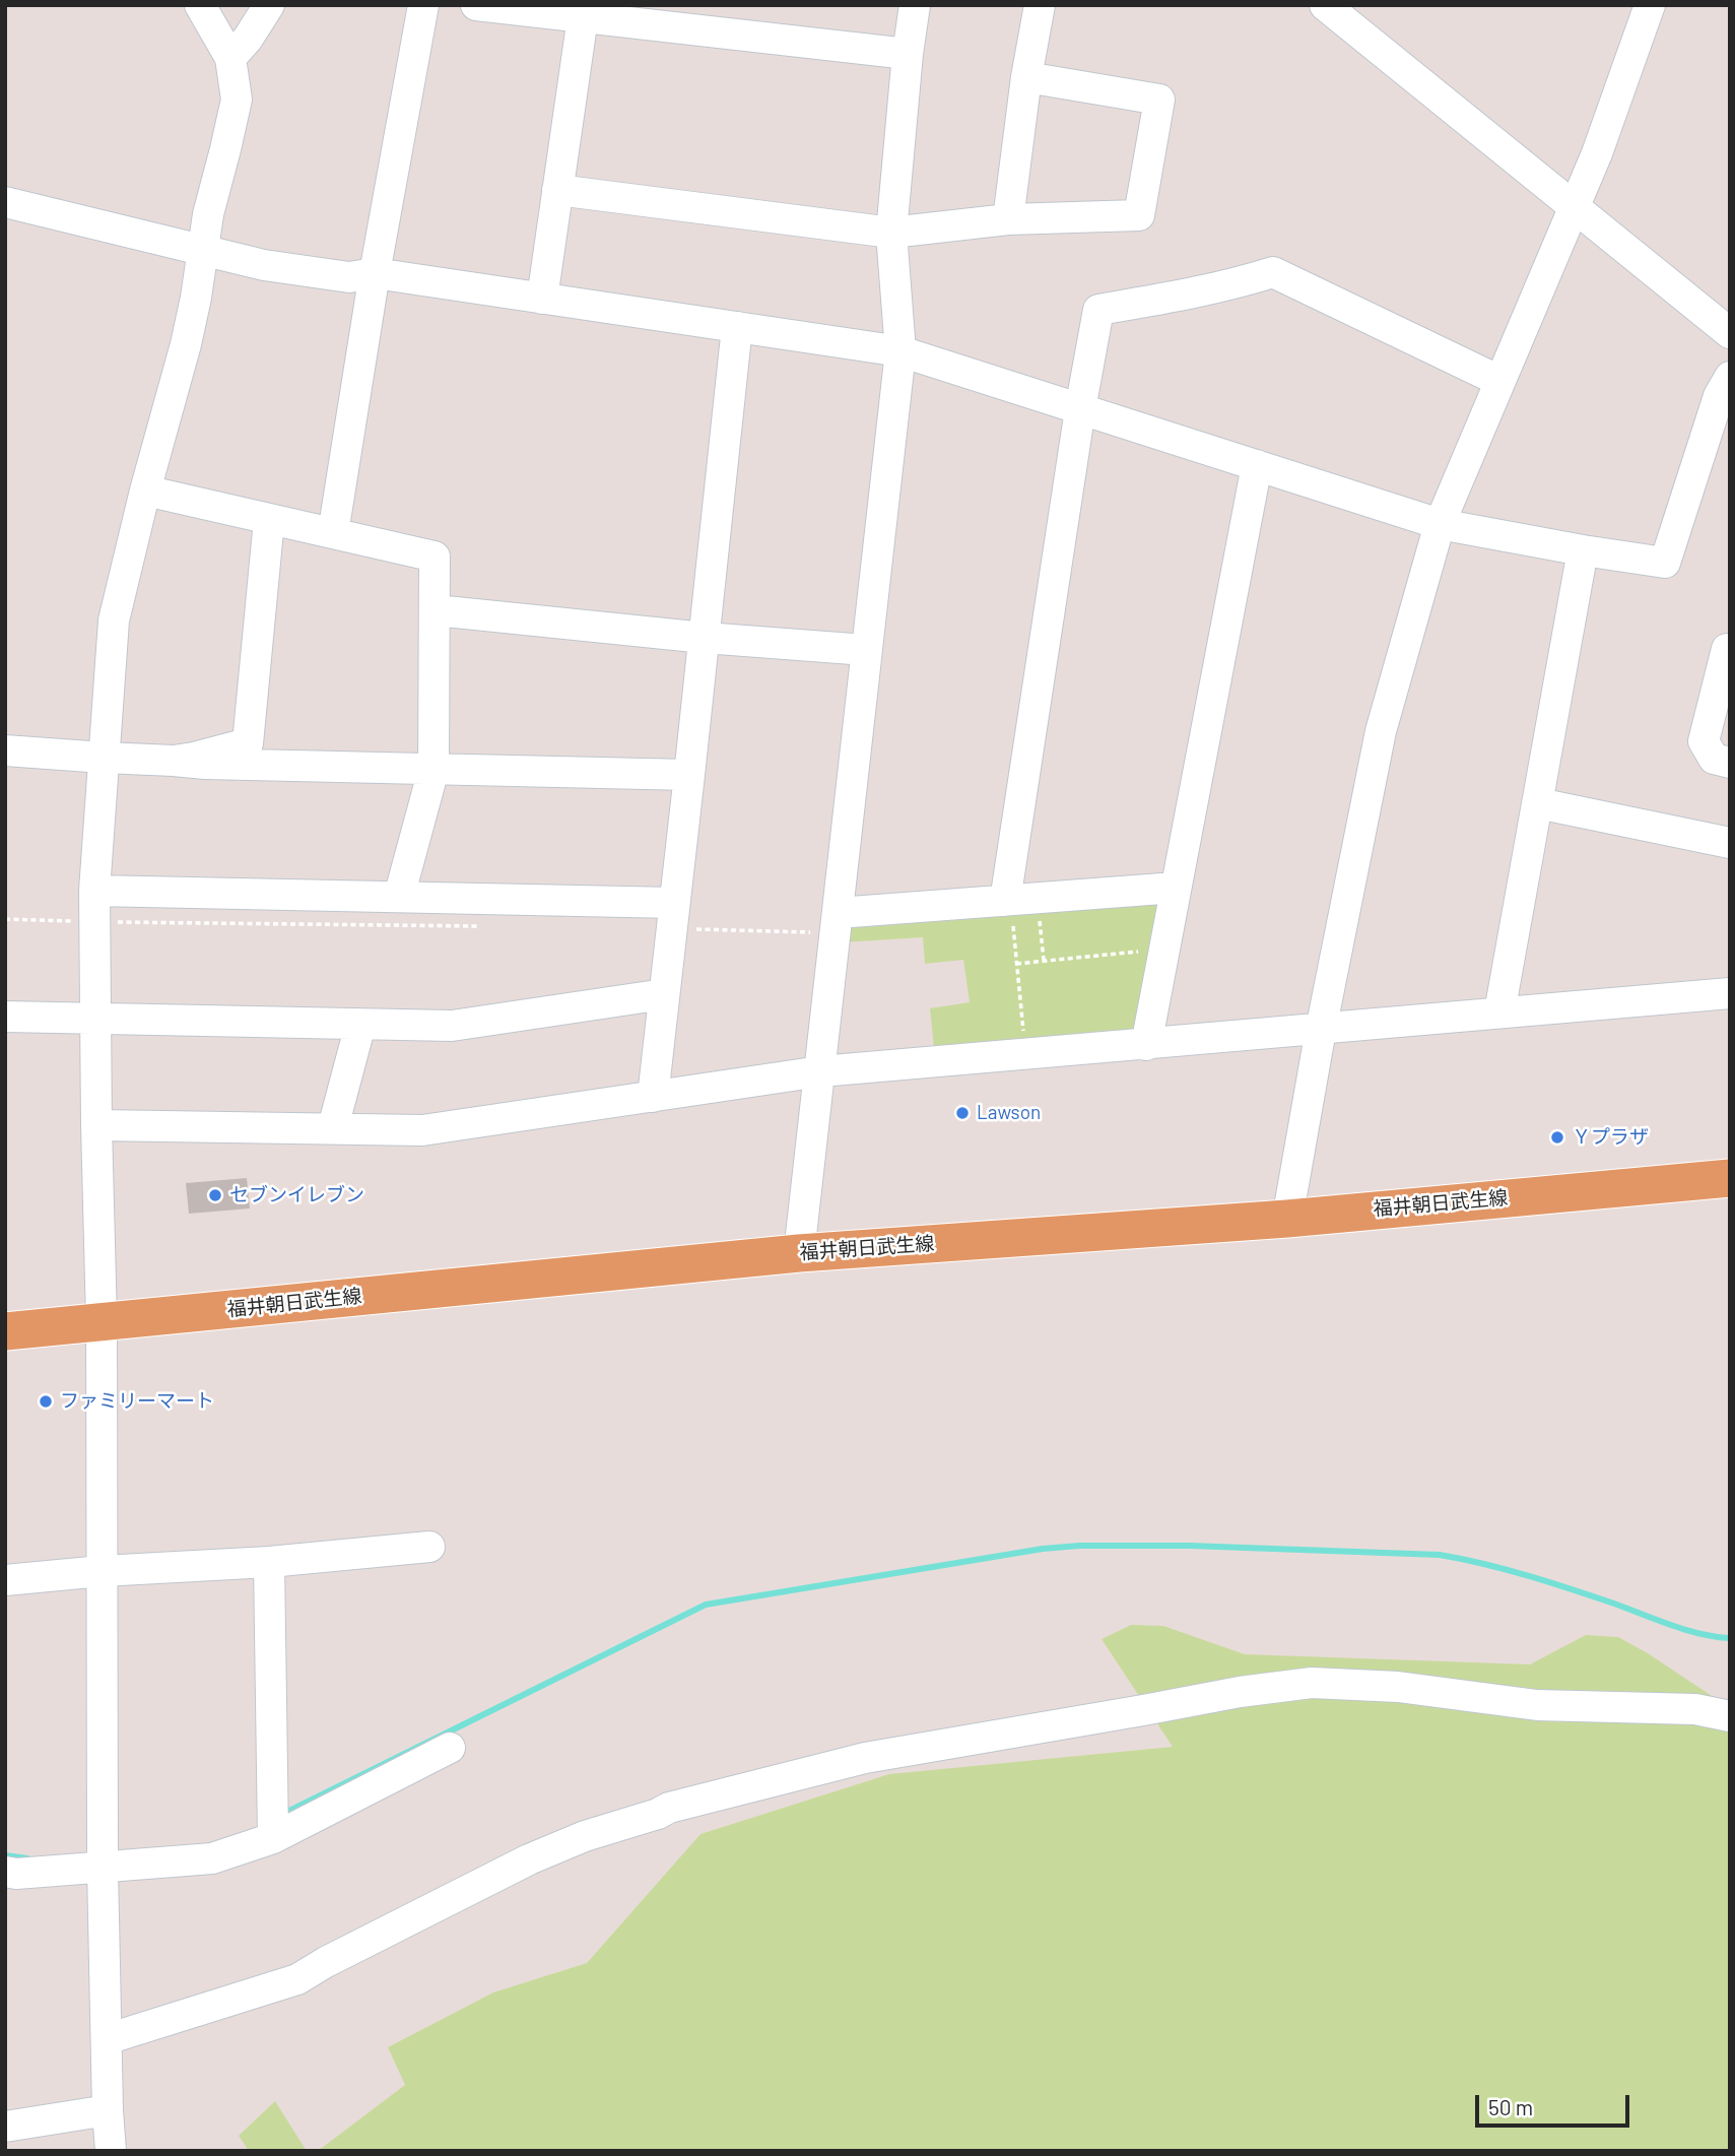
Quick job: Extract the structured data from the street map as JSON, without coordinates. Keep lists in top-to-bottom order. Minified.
{"streets":{"main road":["福井朝日武生線"]},"places":["Lawson","Ｙプラザ","セブンイレブン","ファミリーマート"],"scale_bar":"50 m"}
